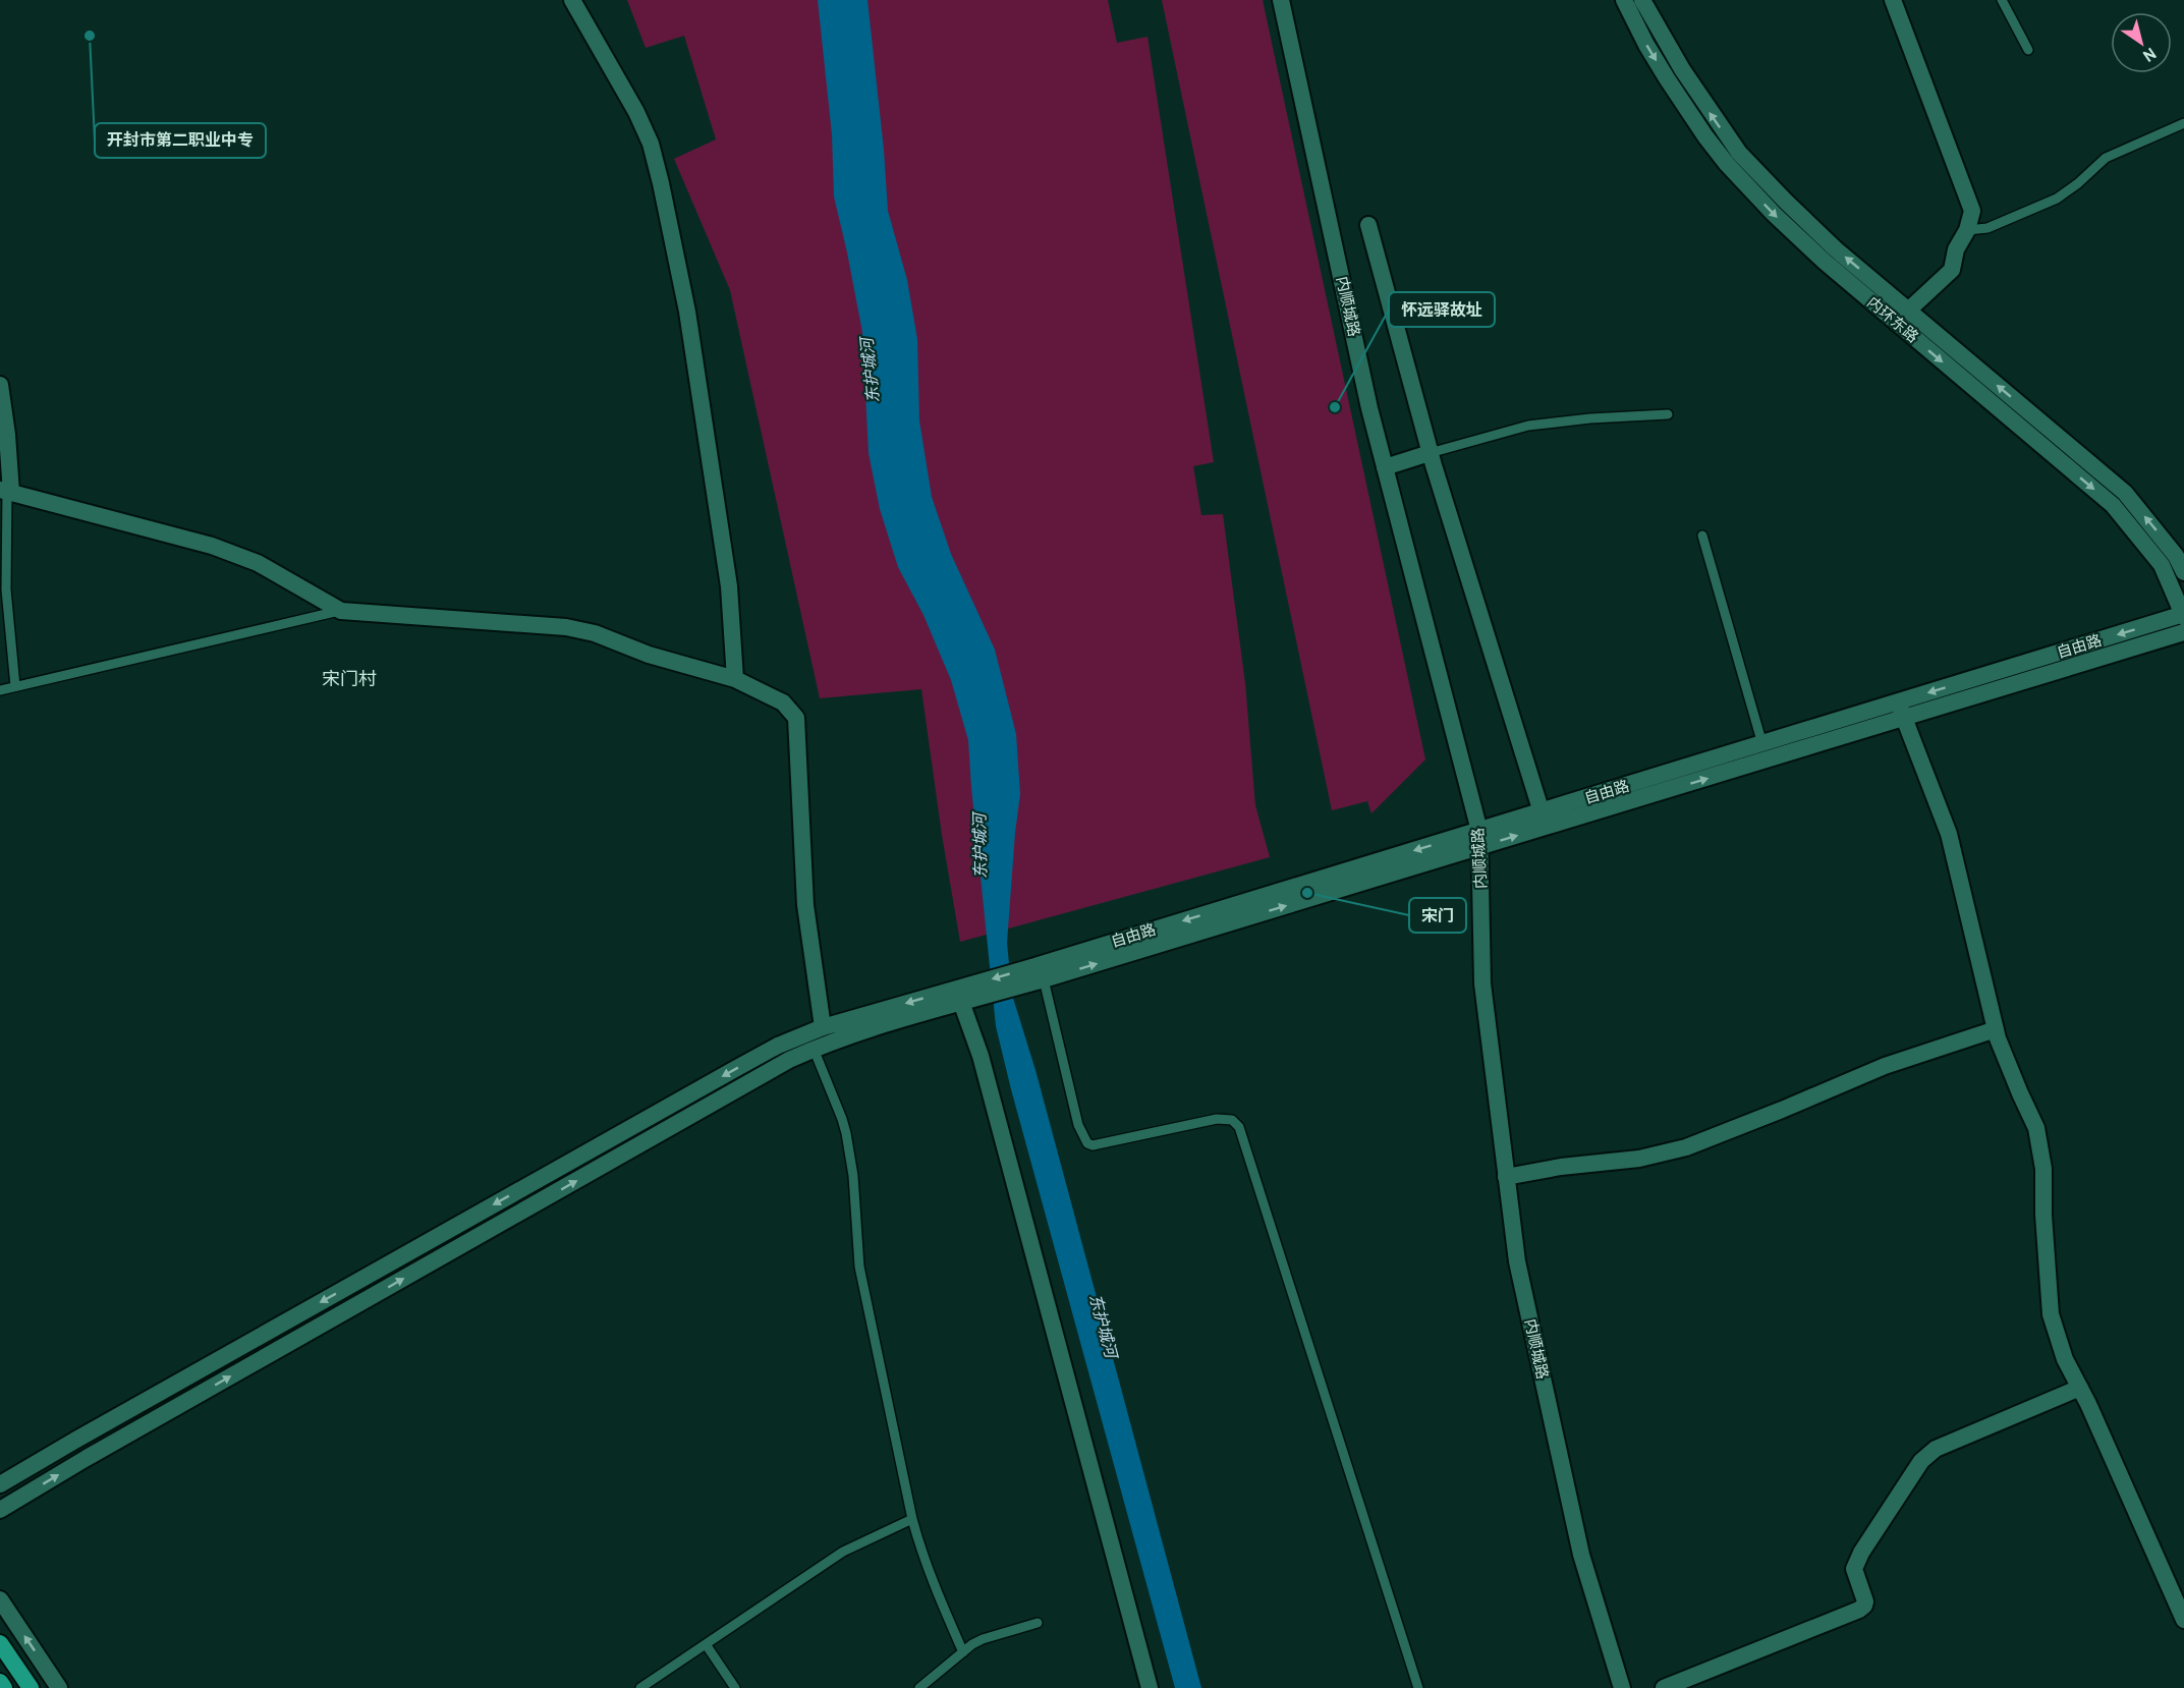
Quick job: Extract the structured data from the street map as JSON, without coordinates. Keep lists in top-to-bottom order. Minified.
{"streets":{"street":["内顺城路","内环东路","自由路"]},"crossings":[["内顺城路","自由路"],["内环东路","自由路"]],"districts":["宋门村"],"water":["东护城河"],"places":["开封市第二职业中专","怀远驿故址","宋门"],"north":"bottom right"}
